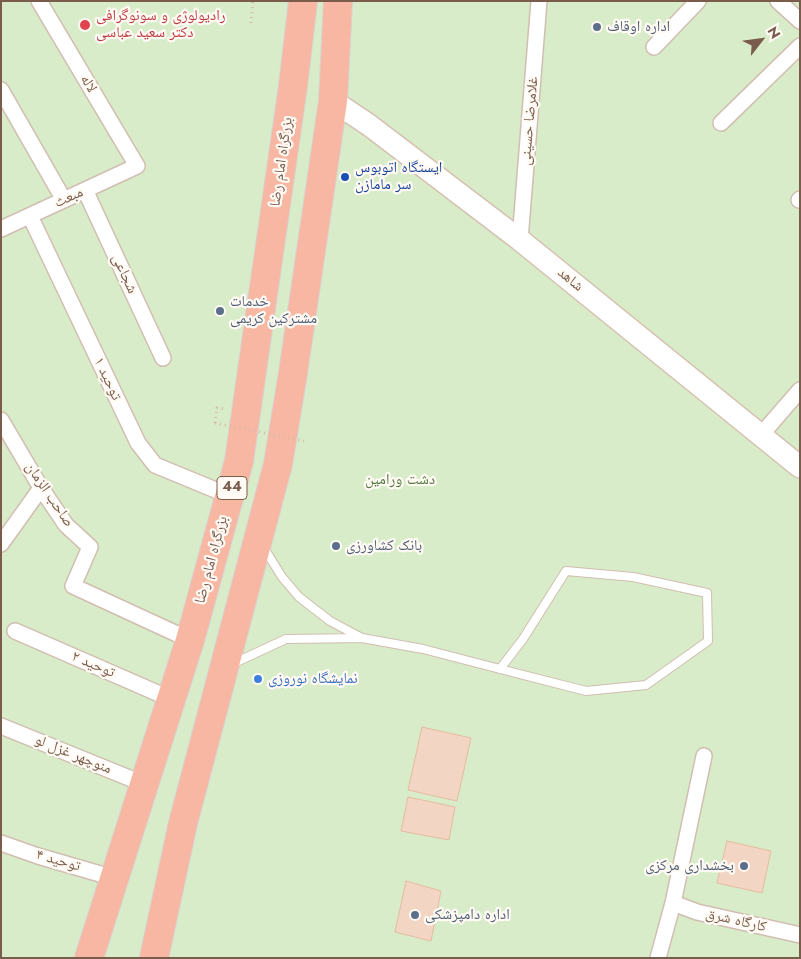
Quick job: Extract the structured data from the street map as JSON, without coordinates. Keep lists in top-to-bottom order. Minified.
{"streets":{"highway":["بزرگراه امام رضا","44"],"main road":["شاهد"],"street":["لاله","غلامرضا حسینی","مبعث","شجاعی","توحید ۱","صاحب الزمان","توحید ۲","منوچهر غزل لو","توحید ۴","کارگاه شرق"]},"crossings":[["لاله","مبعث"],["غلامرضا حسینی","شاهد"],["بزرگراه امام رضا","توحید ۱"],["بزرگراه امام رضا","صاحب الزمان"],["بزرگراه امام رضا","توحید ۲"],["بزرگراه امام رضا","منوچهر غزل لو"],["بزرگراه امام رضا","توحید ۴"],["مبعث","شجاعی"],["مبعث","توحید ۱"],["شاهد","44"]],"parks":["دشت ورامین"],"places":["رادیولوژی و سونوگرافی دکتر سعید عباسی","اداره اوقاف","ایستگاه اتوبوس سر مامازن","خدمات مشترکین کریمی","بانک کشاورزی","نمایشگاه نوروزی","بخشداری مرکزی","اداره دامپزشکی"],"north":"top right"}
